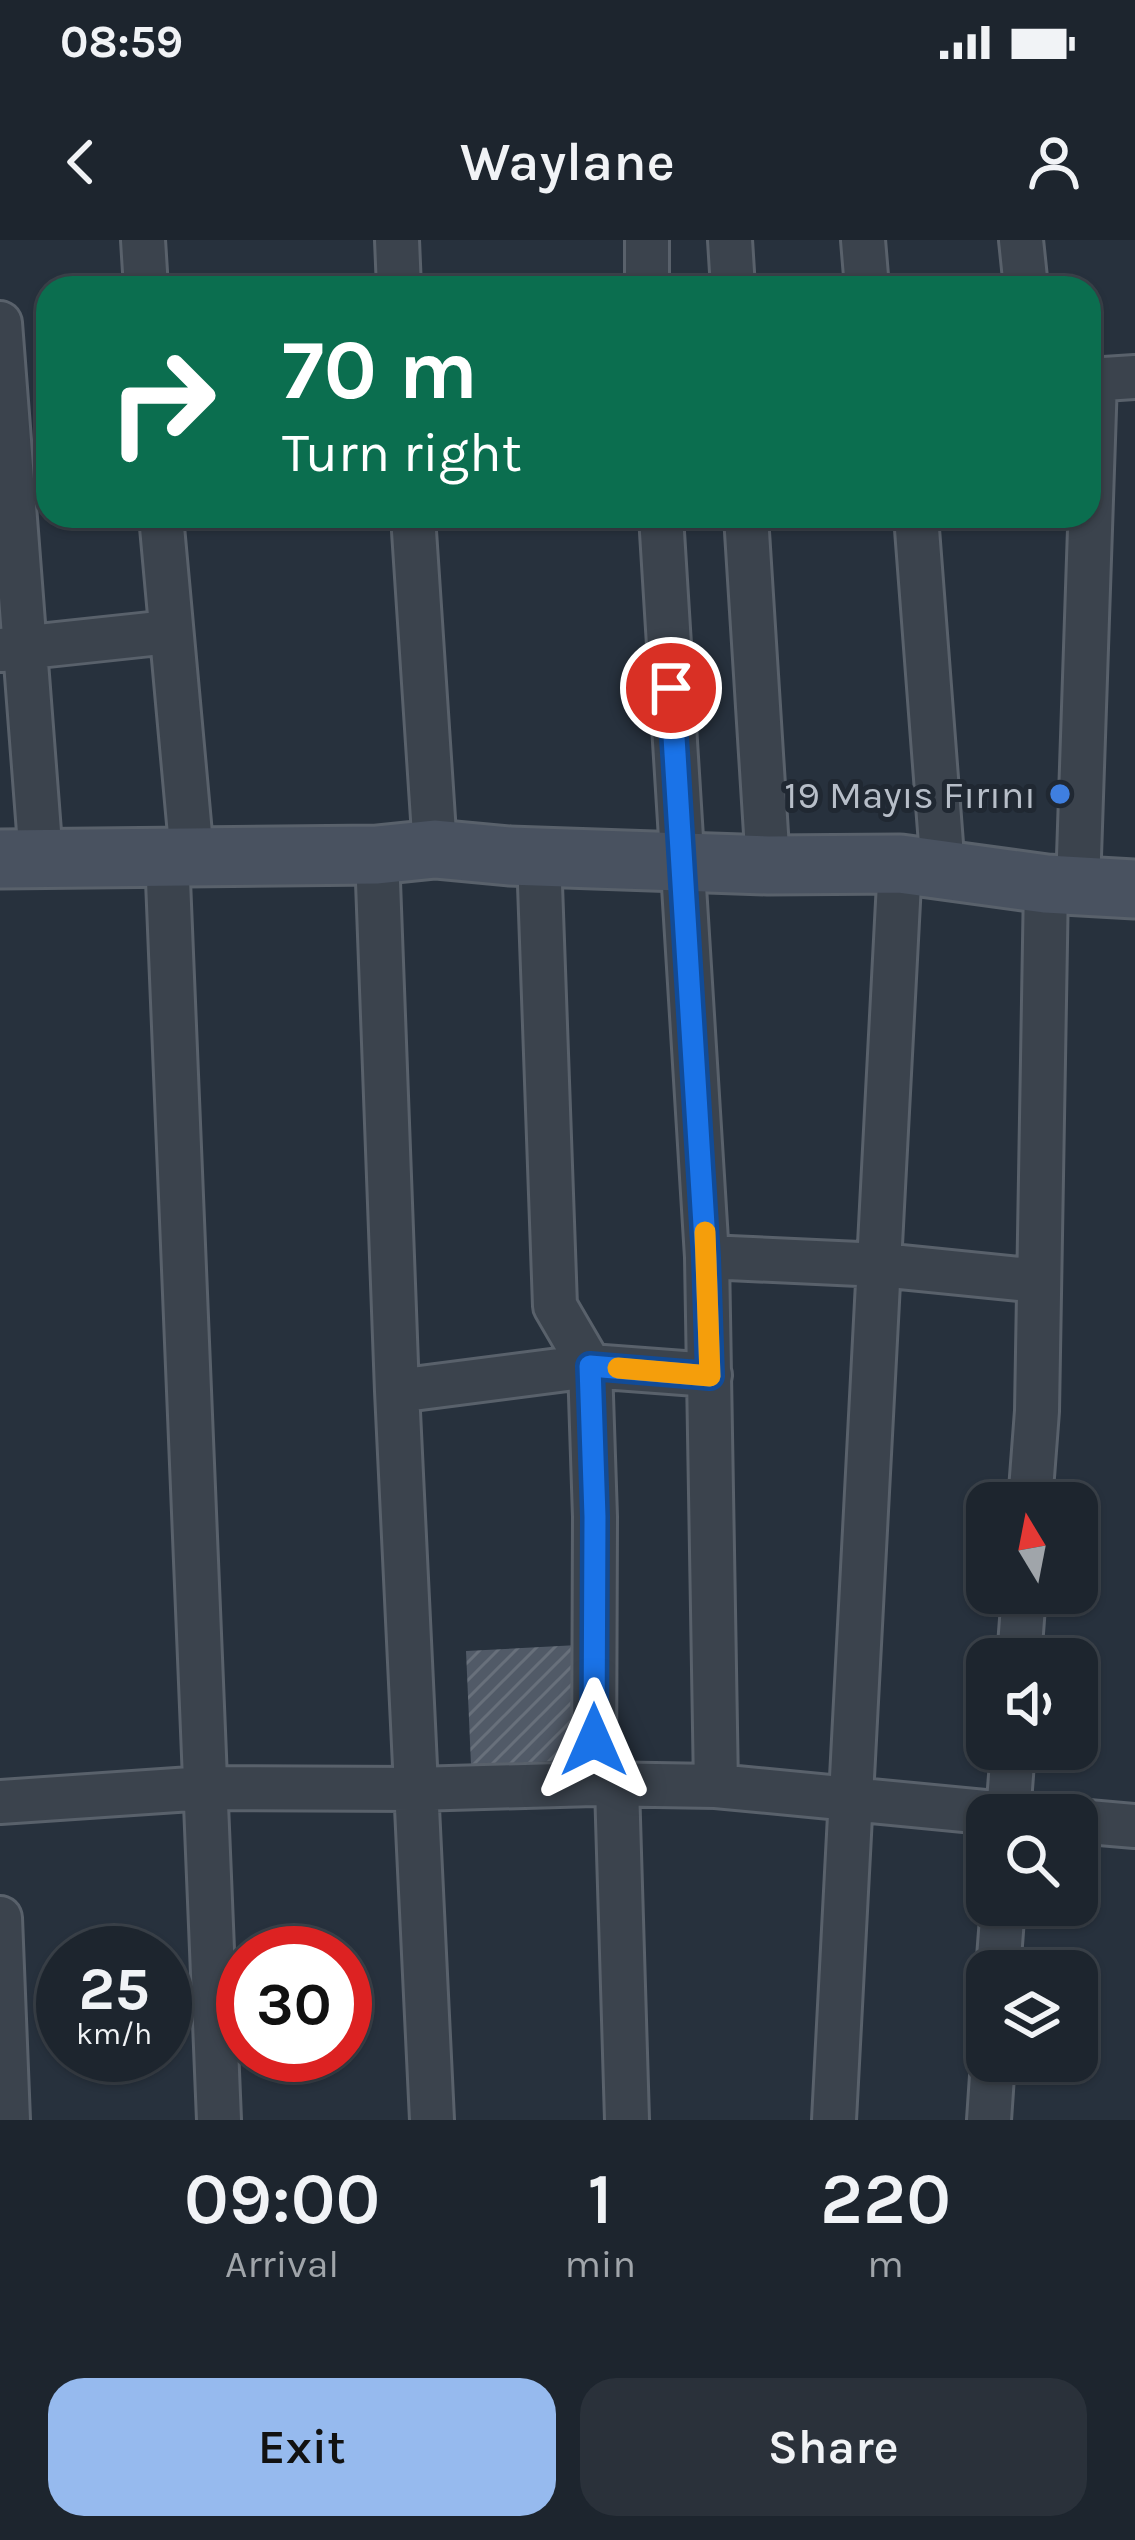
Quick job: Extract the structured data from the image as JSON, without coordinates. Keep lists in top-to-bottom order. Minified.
{"places":["19 Mayıs Fırını"],"north":"top","page":{"status":"08:59","header":"Waylane","turn":["70 m","Turn right"],"speed":"25 km/h","limit":"30","eta":["09:00","Arrival","1","min","220","m"],"buttons":["Exit","Share"]}}
